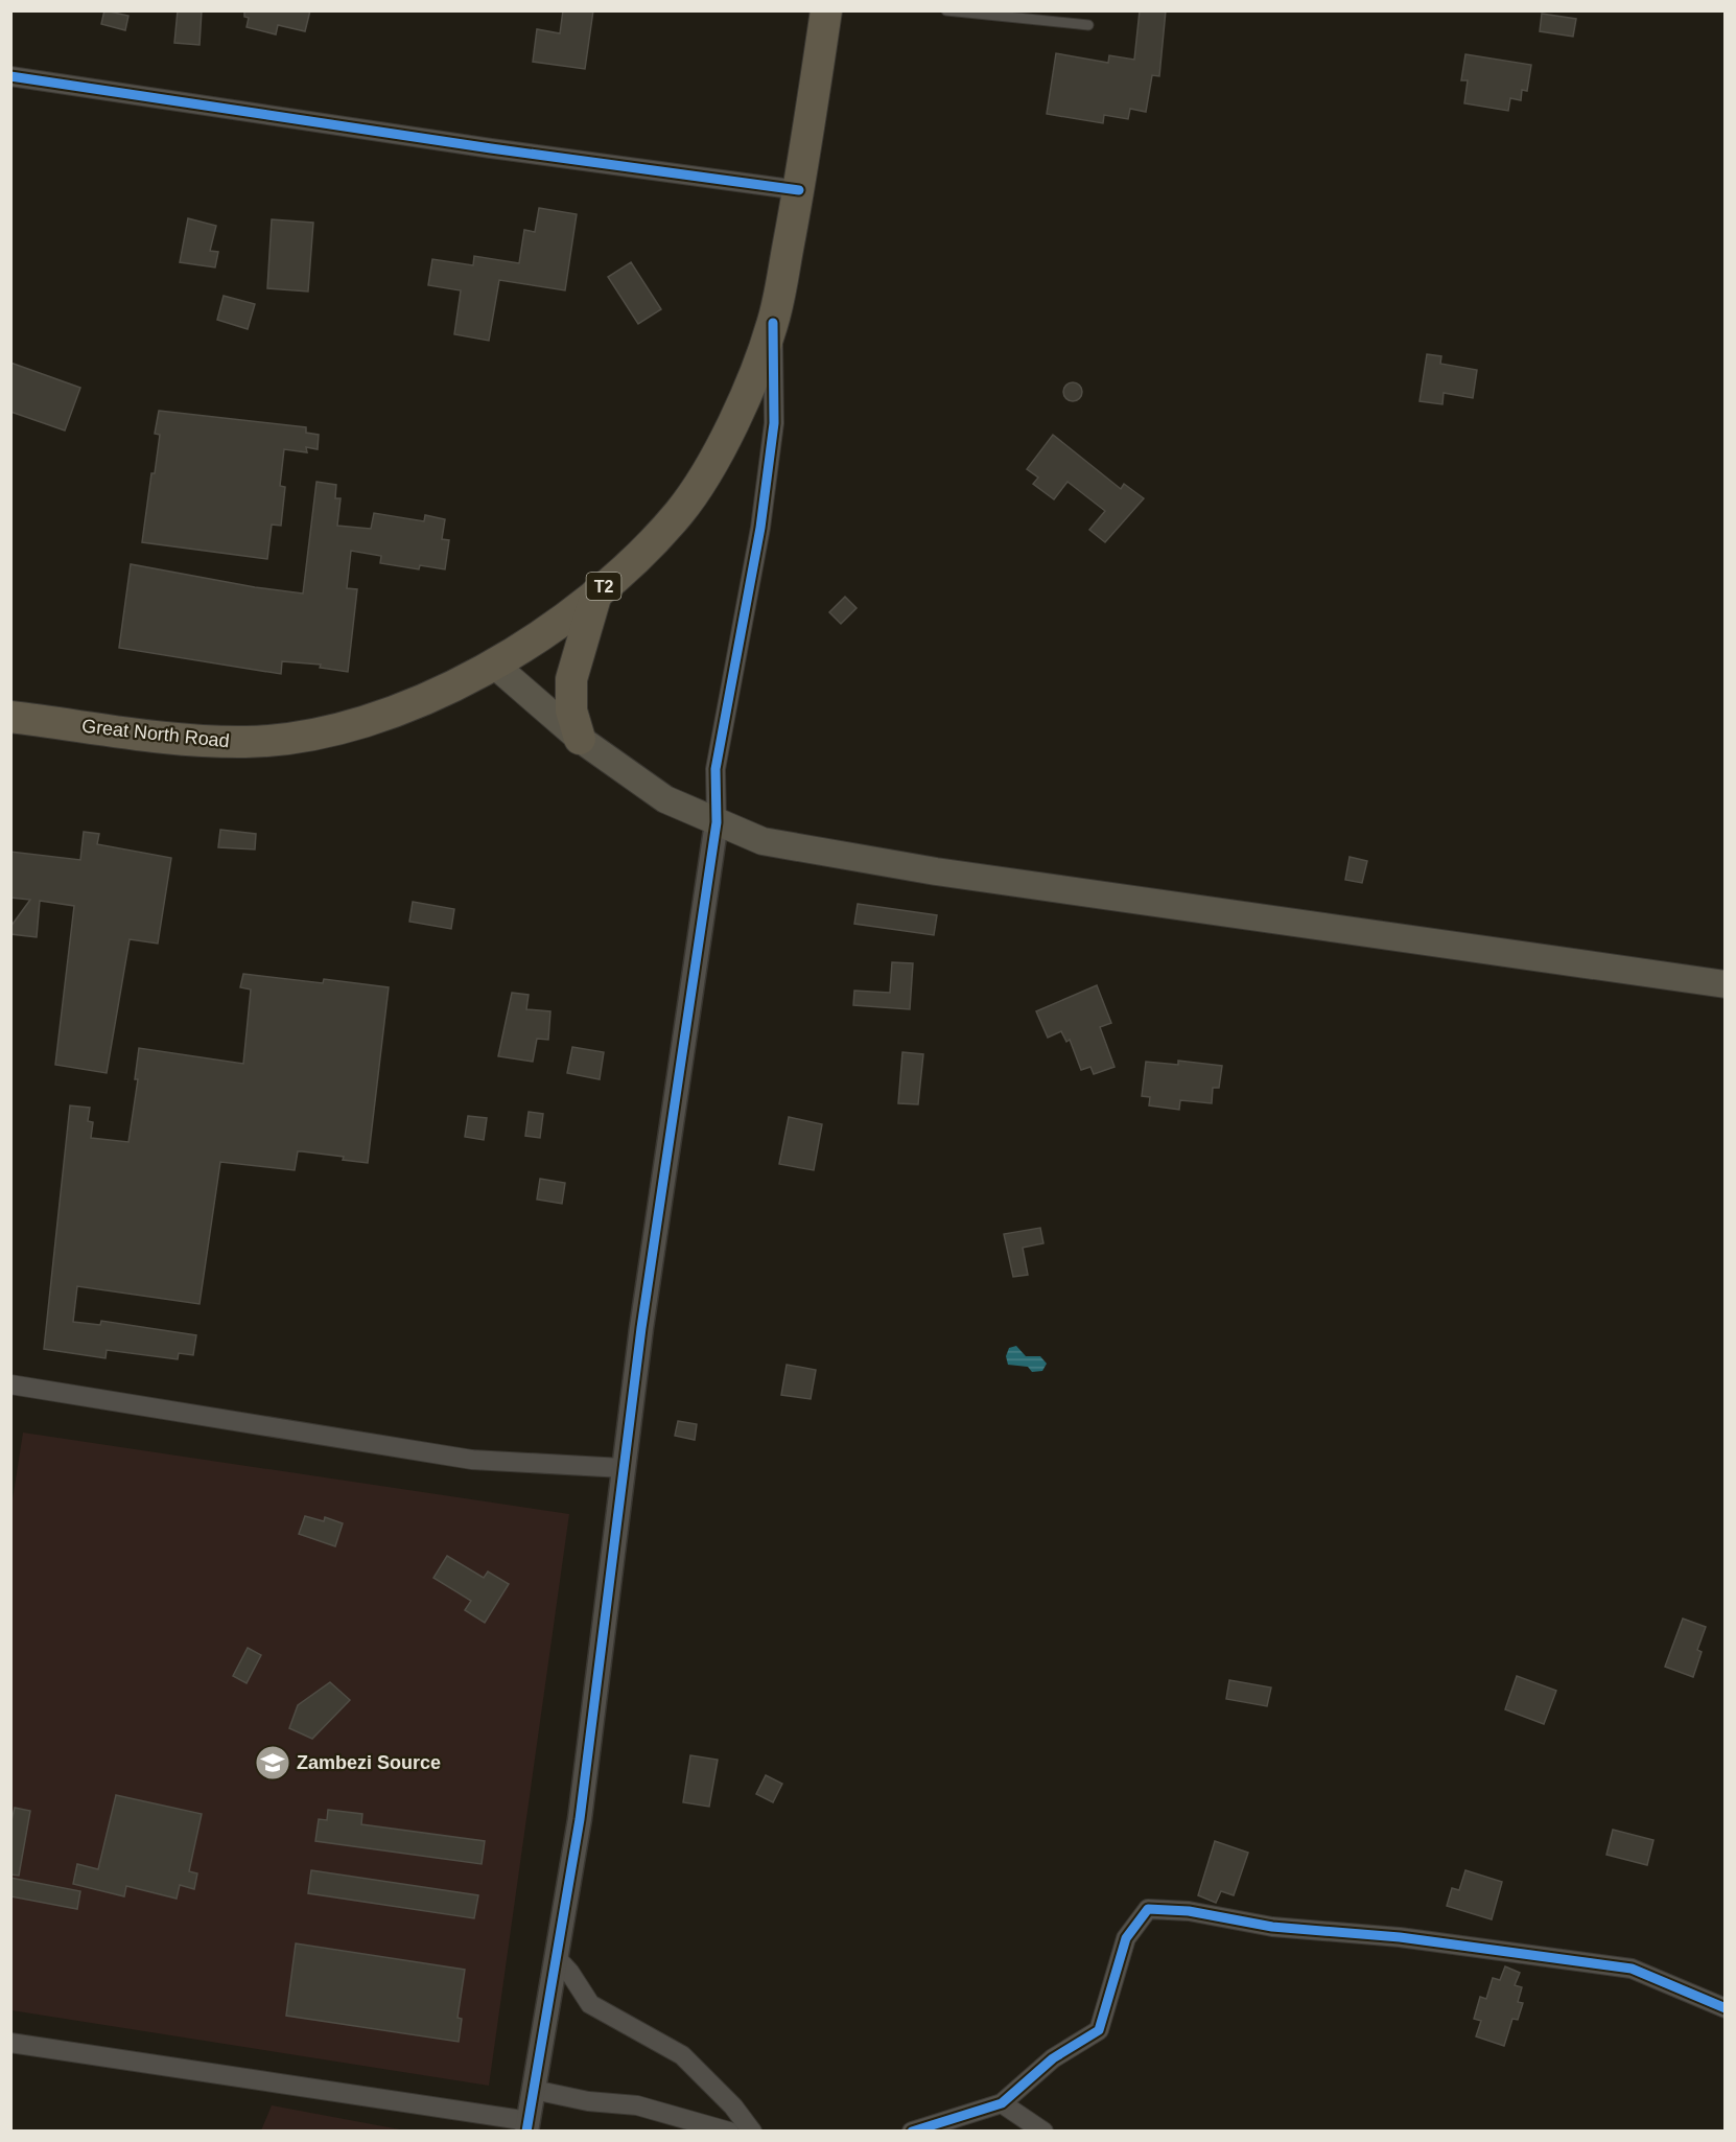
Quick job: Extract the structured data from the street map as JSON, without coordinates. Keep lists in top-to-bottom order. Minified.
{"streets":{"highway":["T2","Great North Road"]},"places":{"school or university":["Zambezi Source"]}}
